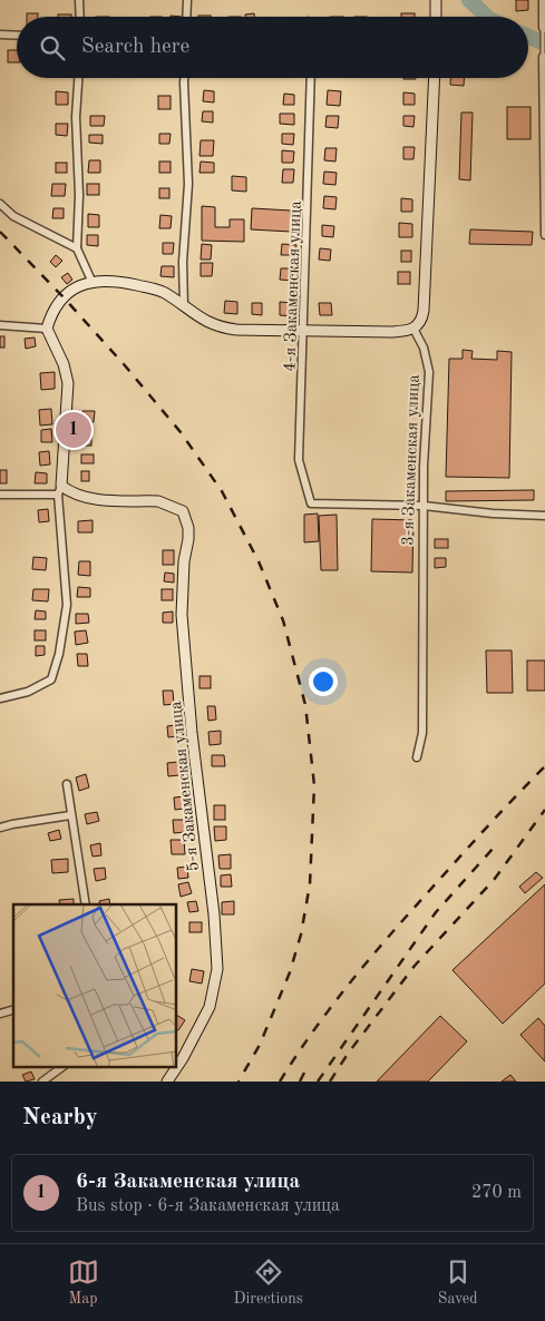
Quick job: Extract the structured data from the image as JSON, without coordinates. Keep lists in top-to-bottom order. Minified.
{"streets":{"street":["4-я Закаменская улица","3-я Закаменская улица","5-я Закаменская улица"]},"crossings":[["4-я Закаменская улица","3-я Закаменская улица"]],"page":{"search":"Search here","pins":"1","heading":"Nearby","list":[{"mark":"1","name":"6-я Закаменская улица","note":"Bus stop · 6-я Закаменская улица","value":"270 m"}],"nav":["Map","Directions","Saved"]}}
